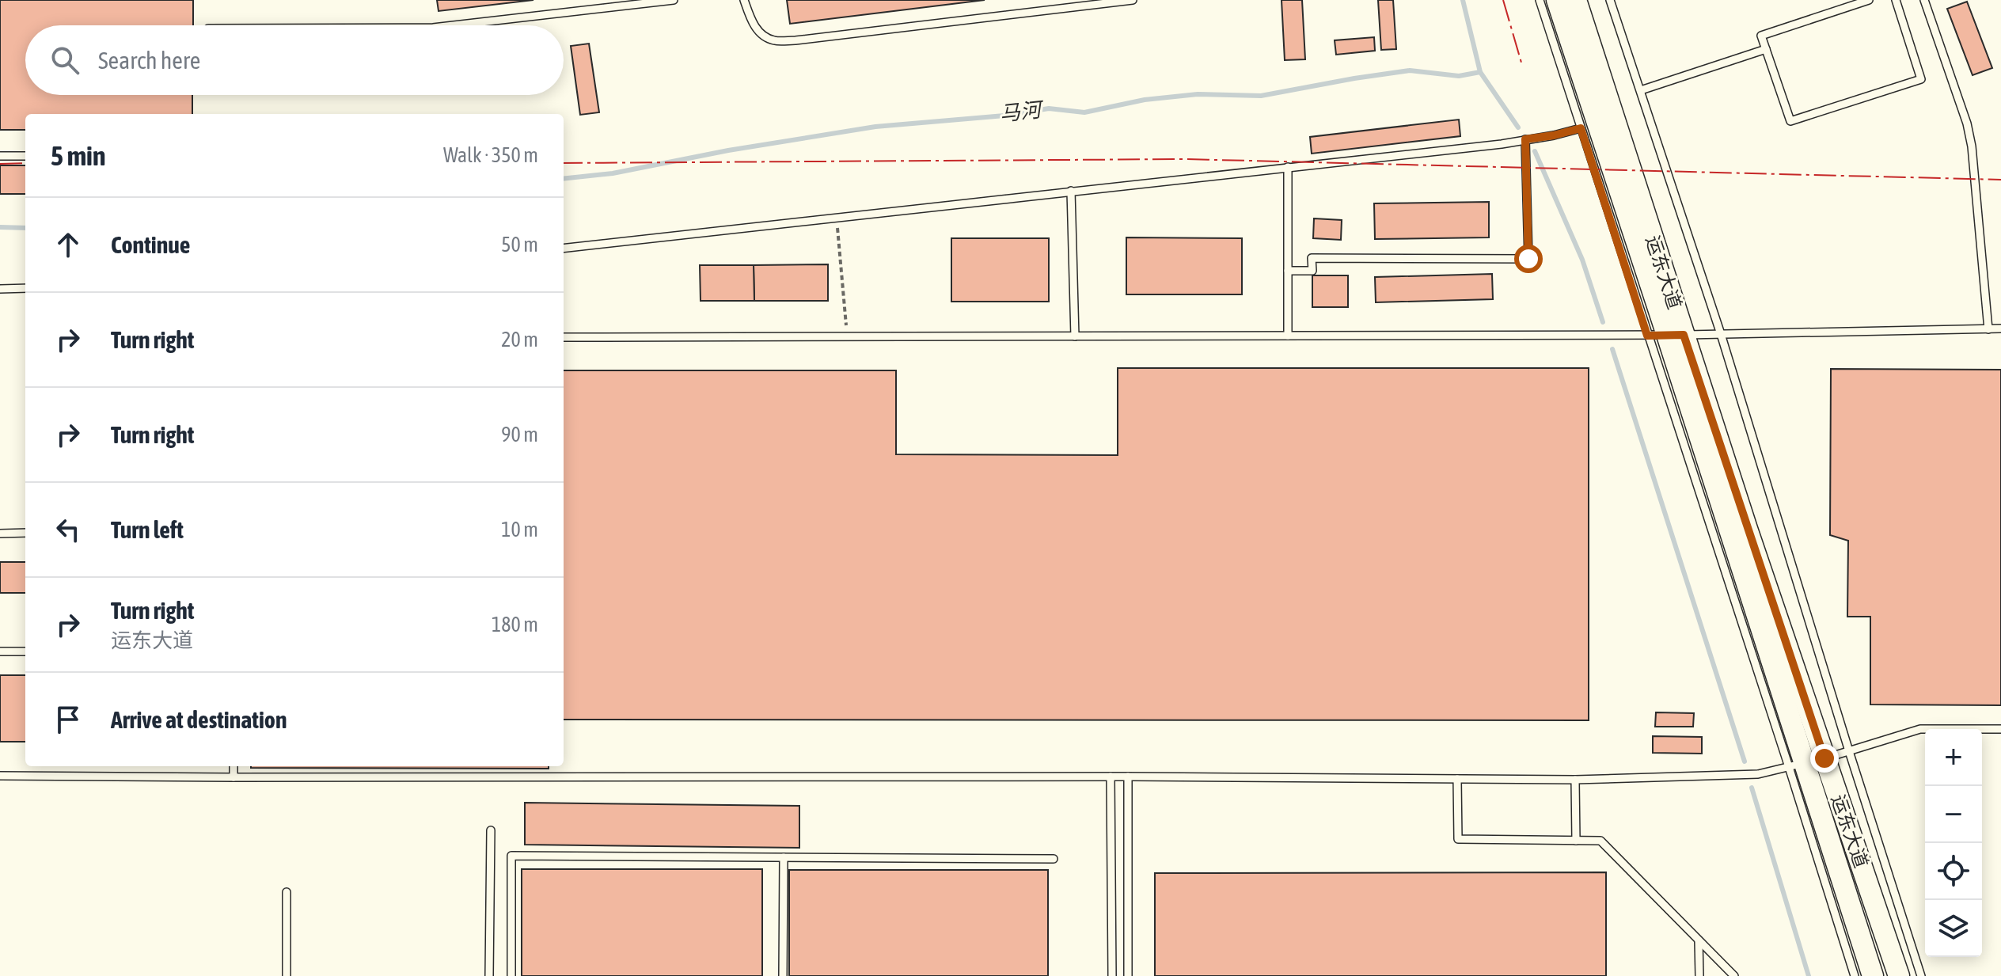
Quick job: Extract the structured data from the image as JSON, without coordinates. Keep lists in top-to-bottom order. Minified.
{"streets":{"main road":["运东大道"]},"water":["马河"],"page":{"search":"Search here","heading":["5 min","Walk · 350 m"],"list":[["Continue","50 m"],["Turn right","20 m"],["Turn right","90 m"],["Turn left","10 m"],["Turn right","运东大道","180 m"],"Arrive at destination"],"map_buttons":["+","−"]}}
